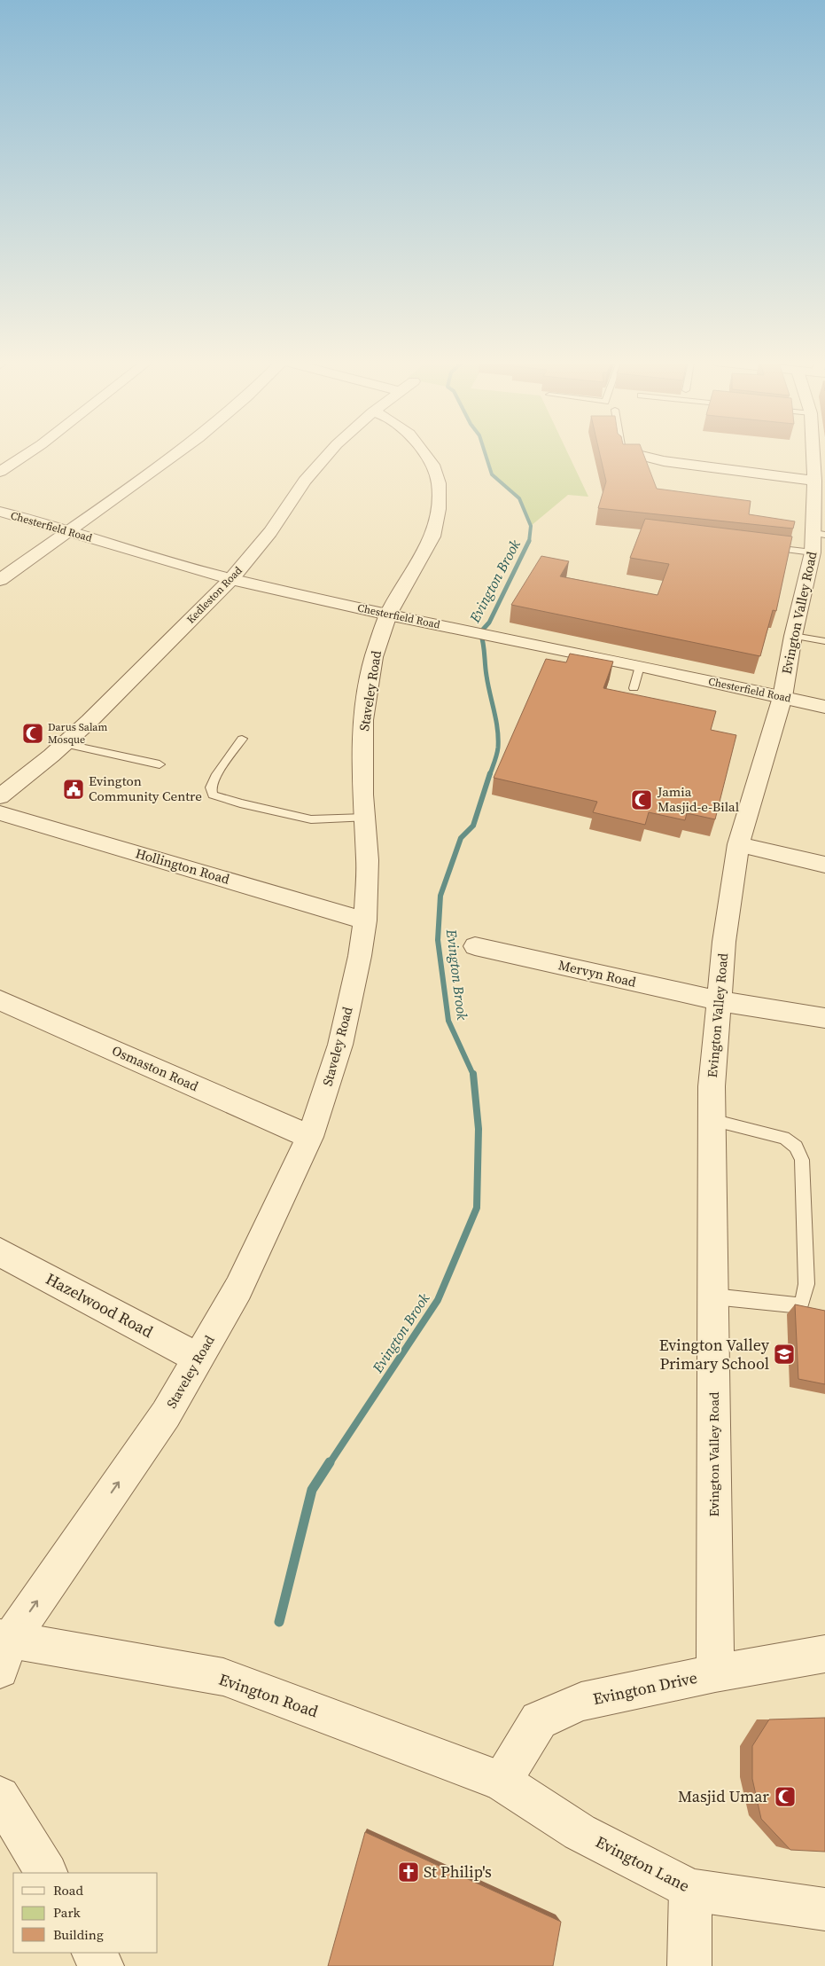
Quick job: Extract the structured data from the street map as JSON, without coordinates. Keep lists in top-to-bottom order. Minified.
{"streets":{"street":["Chesterfield Road","Kedleston Road","Evington Valley Road","Staveley Road","Hollington Road","Mervyn Road","Osmaston Road","Hazelwood Road","Evington Drive","Evington Road","Evington Lane"]},"crossings":[["Chesterfield Road","Kedleston Road"],["Chesterfield Road","Evington Valley Road"],["Chesterfield Road","Staveley Road"],["Evington Valley Road","Mervyn Road"],["Evington Valley Road","Evington Drive"],["Staveley Road","Hollington Road"],["Staveley Road","Osmaston Road"],["Staveley Road","Hazelwood Road"],["Staveley Road","Evington Road"],["Evington Drive","Evington Road"],["Evington Drive","Evington Lane"],["Evington Road","Evington Lane"]],"water":["Evington Brook"],"places":{"mosque":["Darus Salam Mosque","Jamia Masjid-e-Bilal","Masjid Umar"],"public building":["Evington Community Centre"],"school or university":["Evington Valley Primary School"],"church":["St Philip's"]},"legend":["Road","Park","Building"]}
